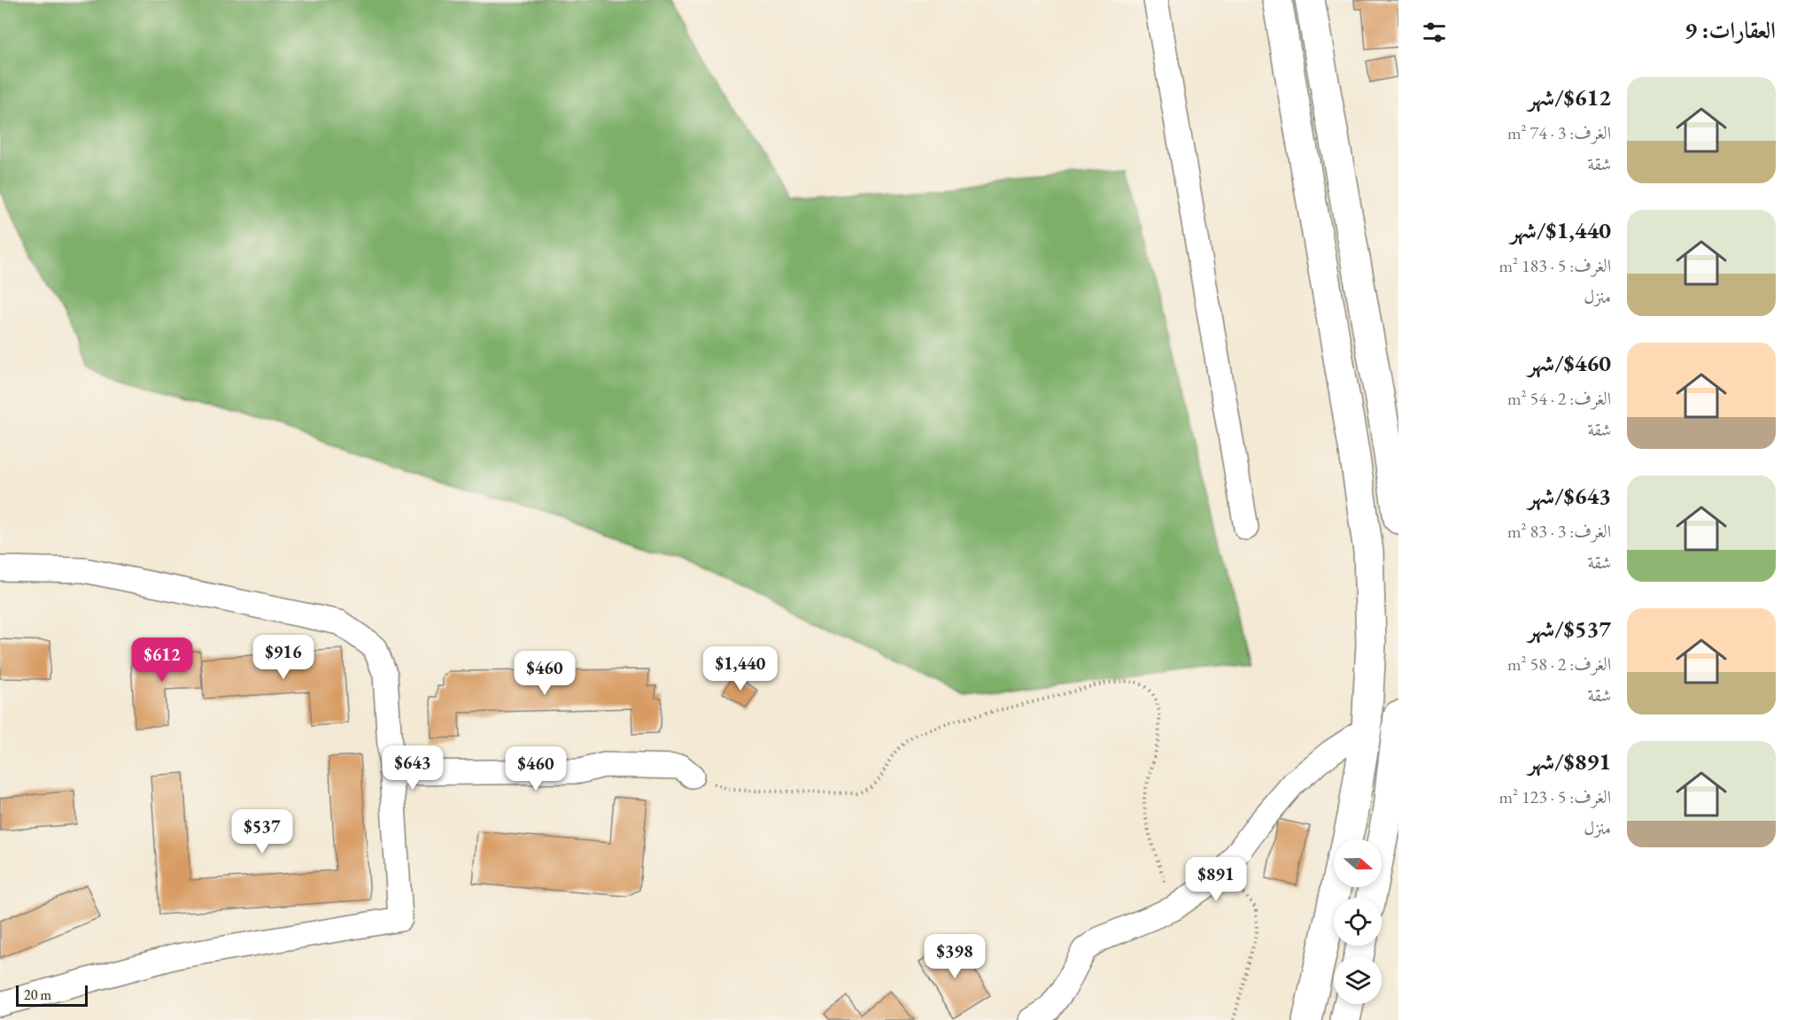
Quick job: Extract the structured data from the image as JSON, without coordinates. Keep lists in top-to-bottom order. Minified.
{"scale_bar":"20 m","north":"right","page":{"heading":"العقارات: 9","list":[{"name":"$612/شهر","note":"الغرف: 3 · 74 m² · شقة"},{"name":"$1,440/شهر","note":"الغرف: 5 · 183 m² · منزل"},{"name":"$460/شهر","note":"الغرف: 2 · 54 m² · شقة"},{"name":"$643/شهر","note":"الغرف: 3 · 83 m² · شقة"},{"name":"$537/شهر","note":"الغرف: 2 · 58 m² · شقة"},{"name":"$891/شهر","note":"الغرف: 5 · 123 m² · منزل"}],"price":["$916","$612","$1,440","$460","$643","$460","$537","$891","$398"],"scale":"20 m"}}
